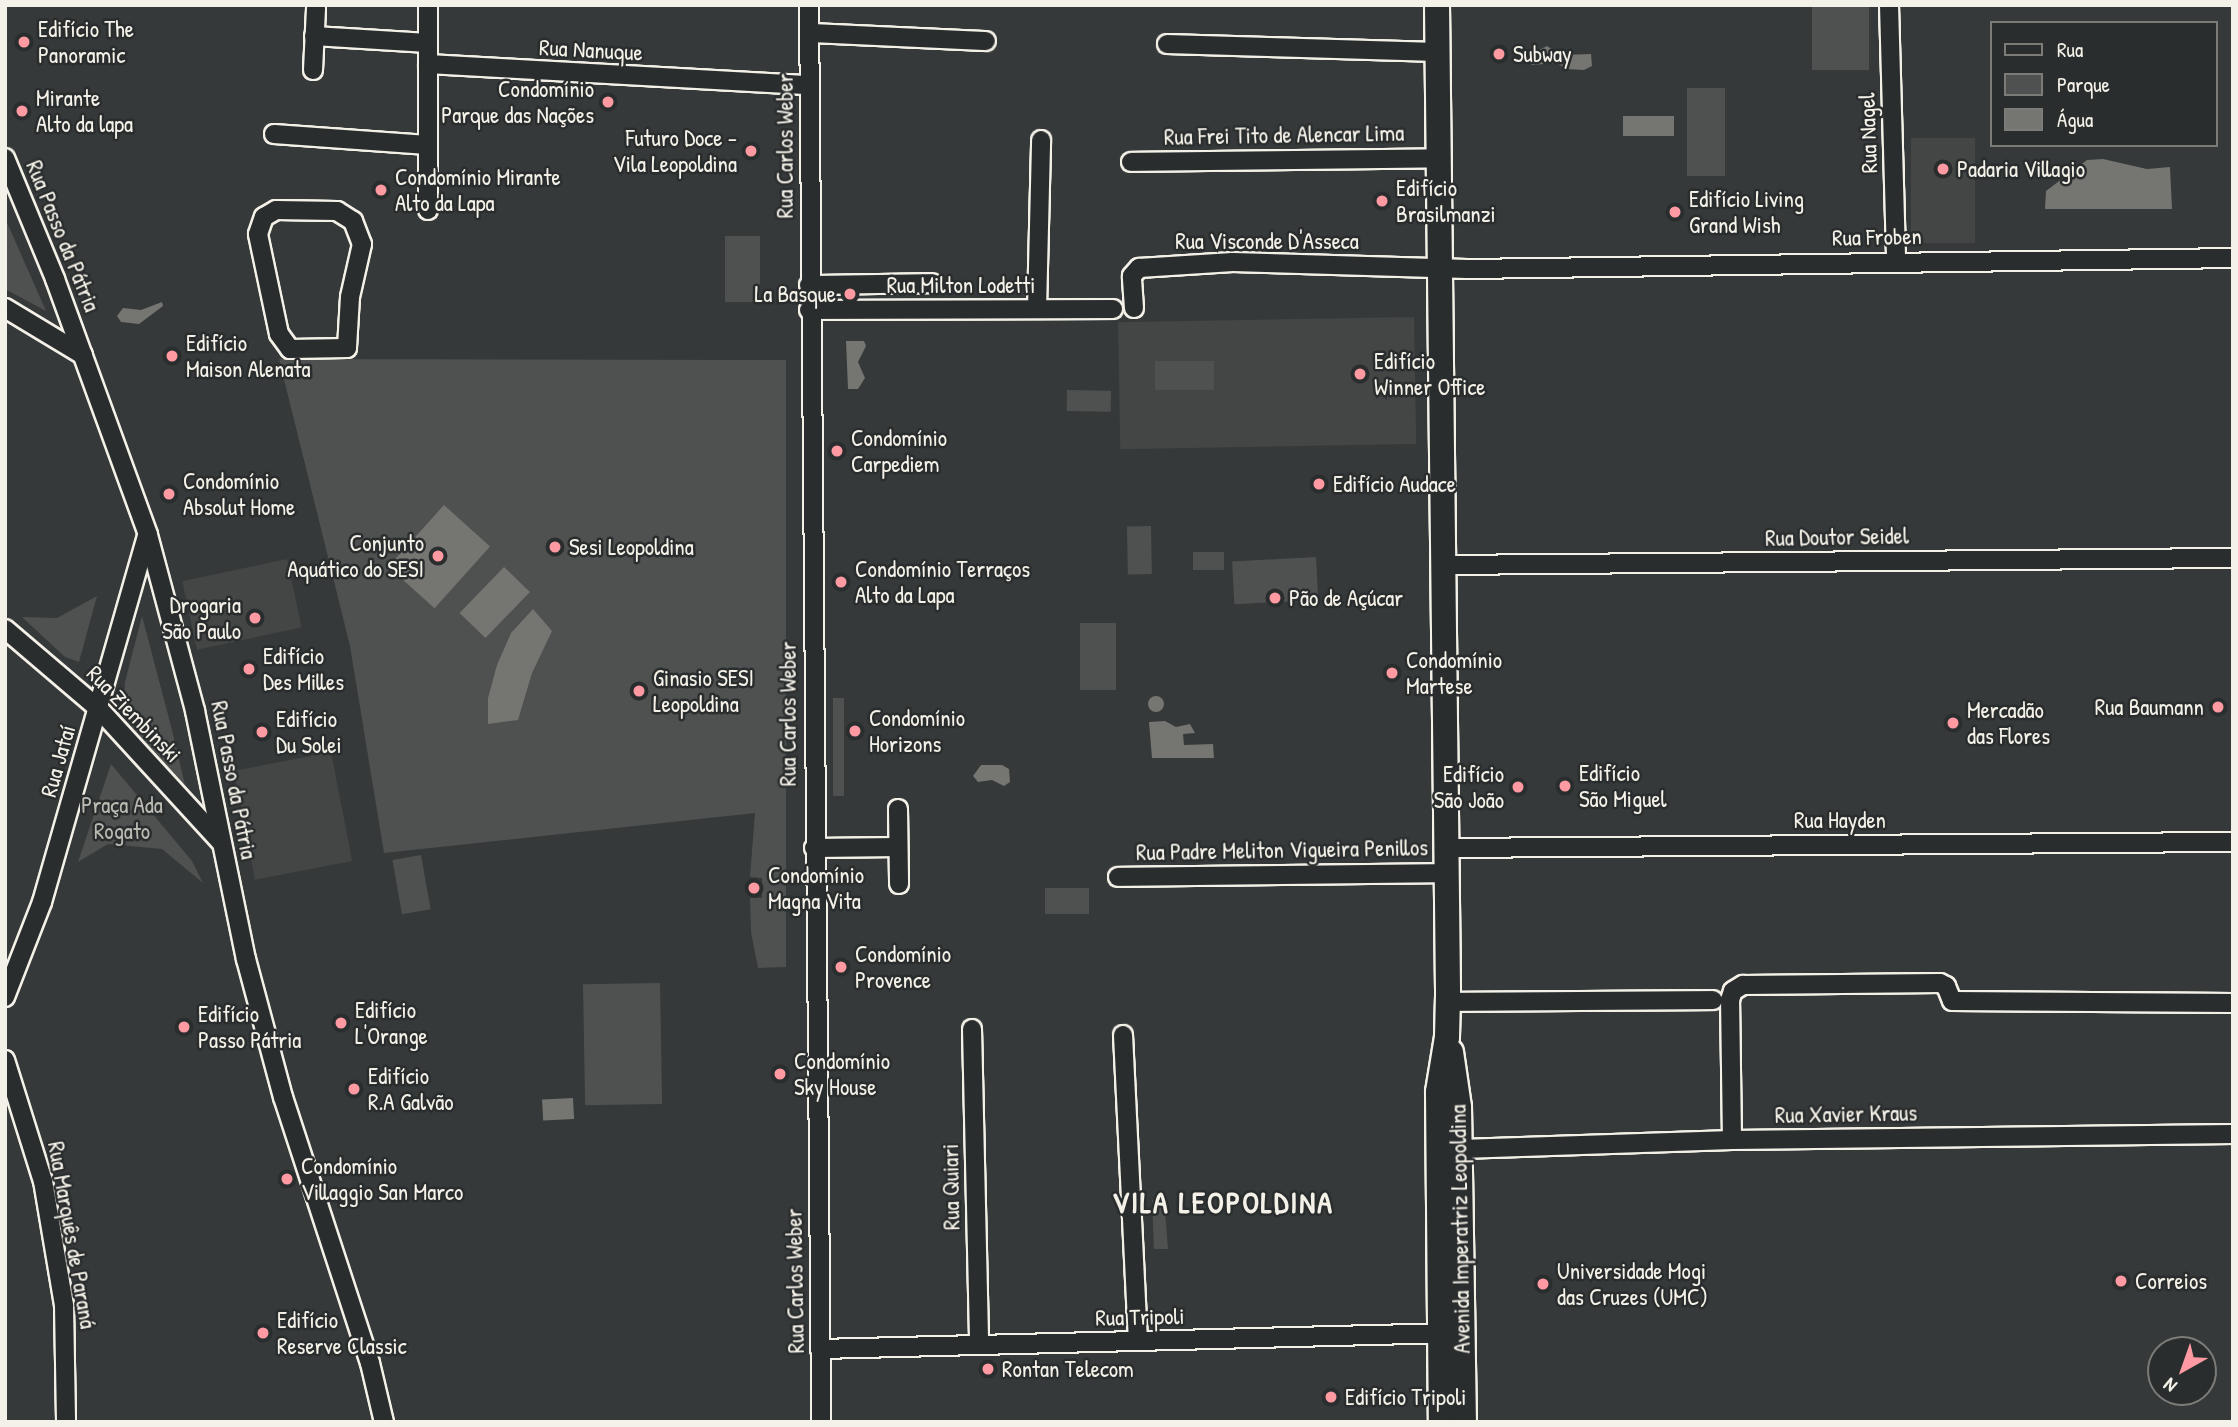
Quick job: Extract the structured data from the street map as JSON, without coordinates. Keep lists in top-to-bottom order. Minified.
{"streets":{"main road":["Avenida Imperatriz Leopoldina"],"street":["Rua Nanuque","Rua Nagel","Rua Frei Tito de Alencar Lima","Rua Carlos Weber","Rua Passo da Pátria","Rua Froben","Rua Visconde D'Asseca","Rua Milton Lodetti","Rua Doutor Seidel","Rua Ziembinski","Rua Jataí","Rua Hayden","Rua Padre Meliton Vigueira Penillos","Rua Xavier Kraus","Rua Quiari","Rua Marquês de Paraná","Rua Tripoli"]},"crossings":[["Rua Nanuque","Rua Carlos Weber"],["Rua Nagel","Rua Froben"],["Rua Frei Tito de Alencar Lima","Avenida Imperatriz Leopoldina"],["Rua Carlos Weber","Rua Milton Lodetti"],["Rua Carlos Weber","Rua Tripoli"],["Rua Passo da Pátria","Rua Ziembinski"],["Rua Passo da Pátria","Rua Jataí"],["Rua Froben","Rua Visconde D'Asseca"],["Rua Froben","Avenida Imperatriz Leopoldina"],["Rua Visconde D'Asseca","Avenida Imperatriz Leopoldina"],["Rua Doutor Seidel","Avenida Imperatriz Leopoldina"],["Rua Ziembinski","Rua Jataí"],["Rua Hayden","Avenida Imperatriz Leopoldina"],["Rua Padre Meliton Vigueira Penillos","Avenida Imperatriz Leopoldina"],["Rua Xavier Kraus","Avenida Imperatriz Leopoldina"],["Rua Quiari","Rua Tripoli"],["Avenida Imperatriz Leopoldina","Rua Tripoli"]],"districts":["VILA LEOPOLDINA"],"parks":["Praça Ada Rogato"],"places":["Edifício The Panoramic","Subway","Condomínio Parque das Nações","Mirante Alto da lapa","Futuro Doce - Vila Leopoldina","Padaria Villagio","Condomínio Mirante Alto da Lapa","Edifício Brasilmanzi","Edifício Living Grand Wish","La Basque","Edifício Maison Alenata","Edifício Winner Office","Condomínio Carpediem","Edifício Audace","Condomínio Absolut Home","Sesi Leopoldina","Conjunto Aquático do SESI","Condomínio Terraços Alto da Lapa","Pão de Açúcar","Drogaria São Paulo","Edifício Des Milles","Condomínio Martese","Ginasio SESI Leopoldina","Rua Baumann","Mercadão das Flores","Condomínio Horizons","Edifício Du Solei","Edifício São Miguel","Edifício São João","Condomínio Magna Vita","Condomínio Provence","Edifício L'Orange","Edifício Passo Pátria","Condomínio Sky House","Edifício R.A Galvão","Condomínio Villaggio San Marco","Correios","Universidade Mogi das Cruzes (UMC)","Edifício Reserve Classic","Rontan Telecom","Edifício Tripoli"],"legend":["Rua","Parque","Água"],"north":"bottom left"}
